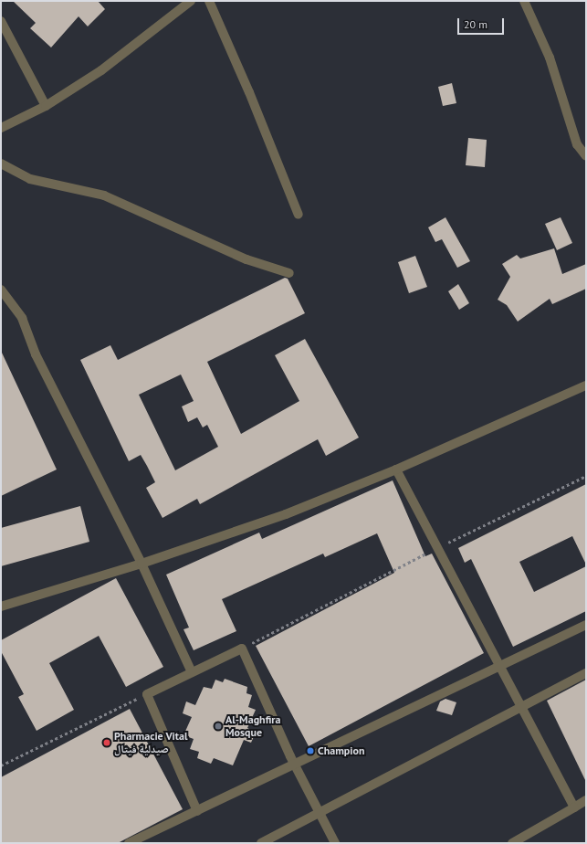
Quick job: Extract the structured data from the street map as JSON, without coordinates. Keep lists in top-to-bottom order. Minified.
{"places":["Al-Maghfira Mosque","Pharmacie Vital صيدلية فيتال","Champion"],"scale_bar":"20 m"}
